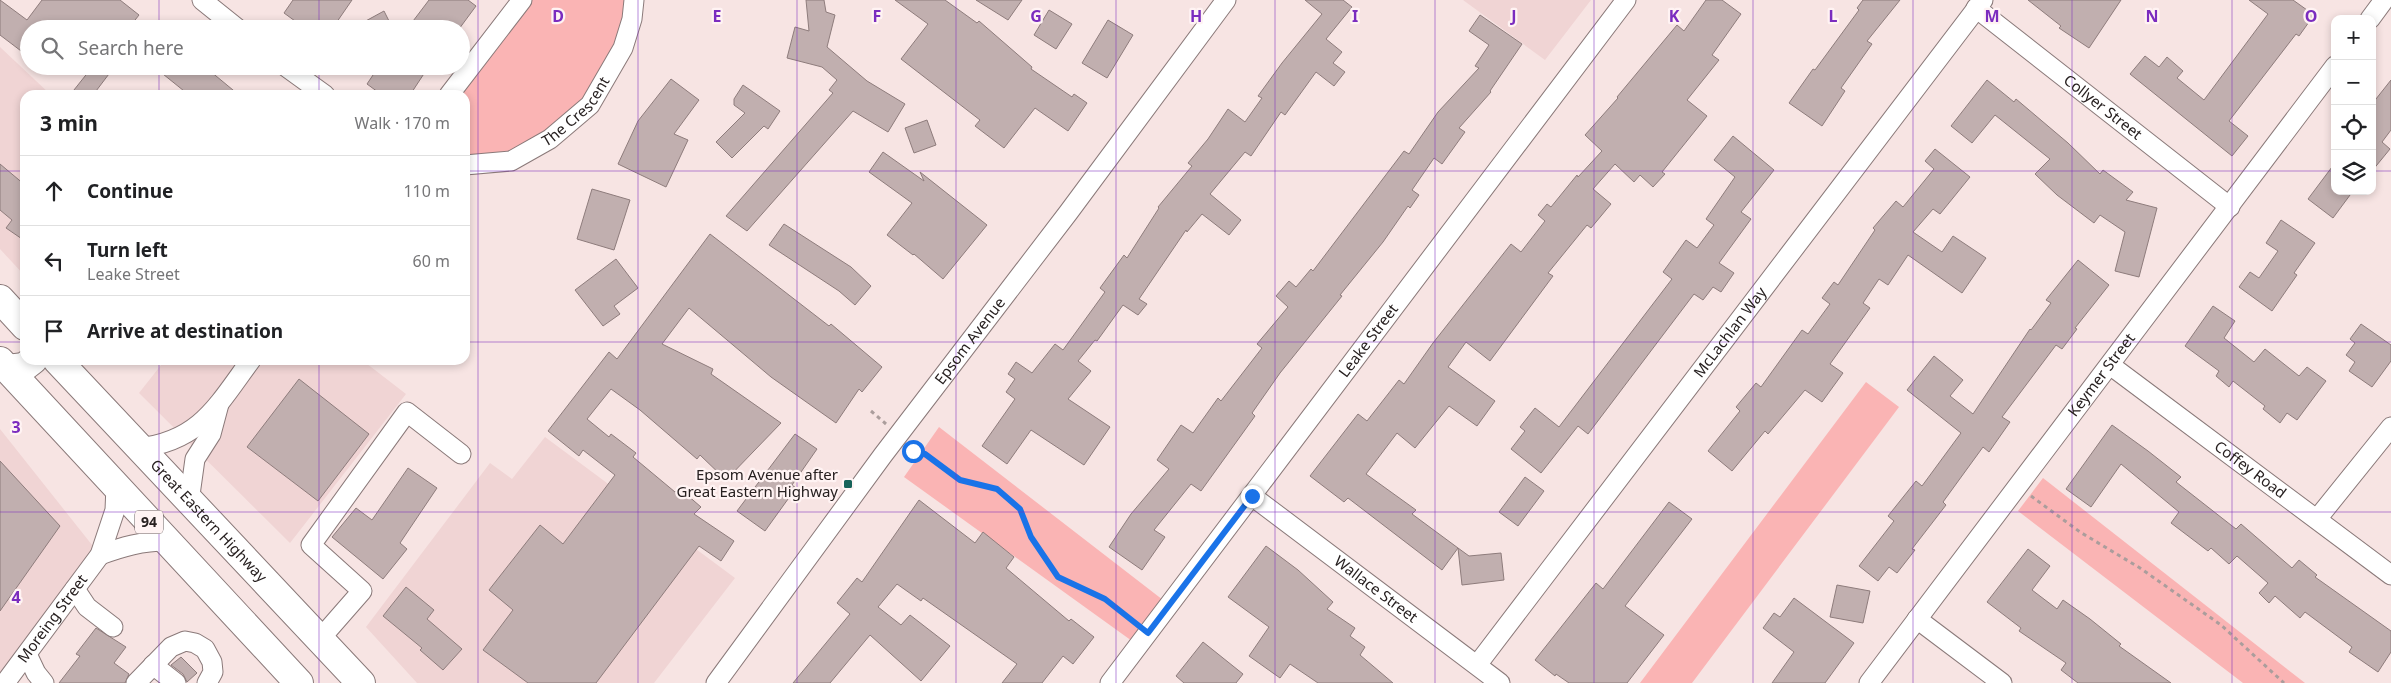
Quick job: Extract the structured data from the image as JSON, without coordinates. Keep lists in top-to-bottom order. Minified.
{"streets":{"highway":["94","Great Eastern Highway"],"street":["Collyer Street","The Crescent","McLachlan Way","Epsom Avenue","Leake Street","Keymer Street","Coffey Road","Wallace Street","Moreing Street"]},"crossings":[["Collyer Street","McLachlan Way"],["Collyer Street","Keymer Street"],["McLachlan Way","Wallace Street"],["Leake Street","Wallace Street"],["Keymer Street","Coffey Road"],["94","Moreing Street"]],"places":{"transit":["Epsom Avenue after Great Eastern Highway"]},"page":{"map_buttons":["+","−"],"search":"Search here","heading":["3 min","Walk · 170 m"],"list":[["Continue","110 m"],["Turn left","Leake Street","60 m"],"Arrive at destination"]},"grid":{"columns":["D","E","F","G","H","I","J","K","L","M","N","O"],"rows":["3","4"]}}
